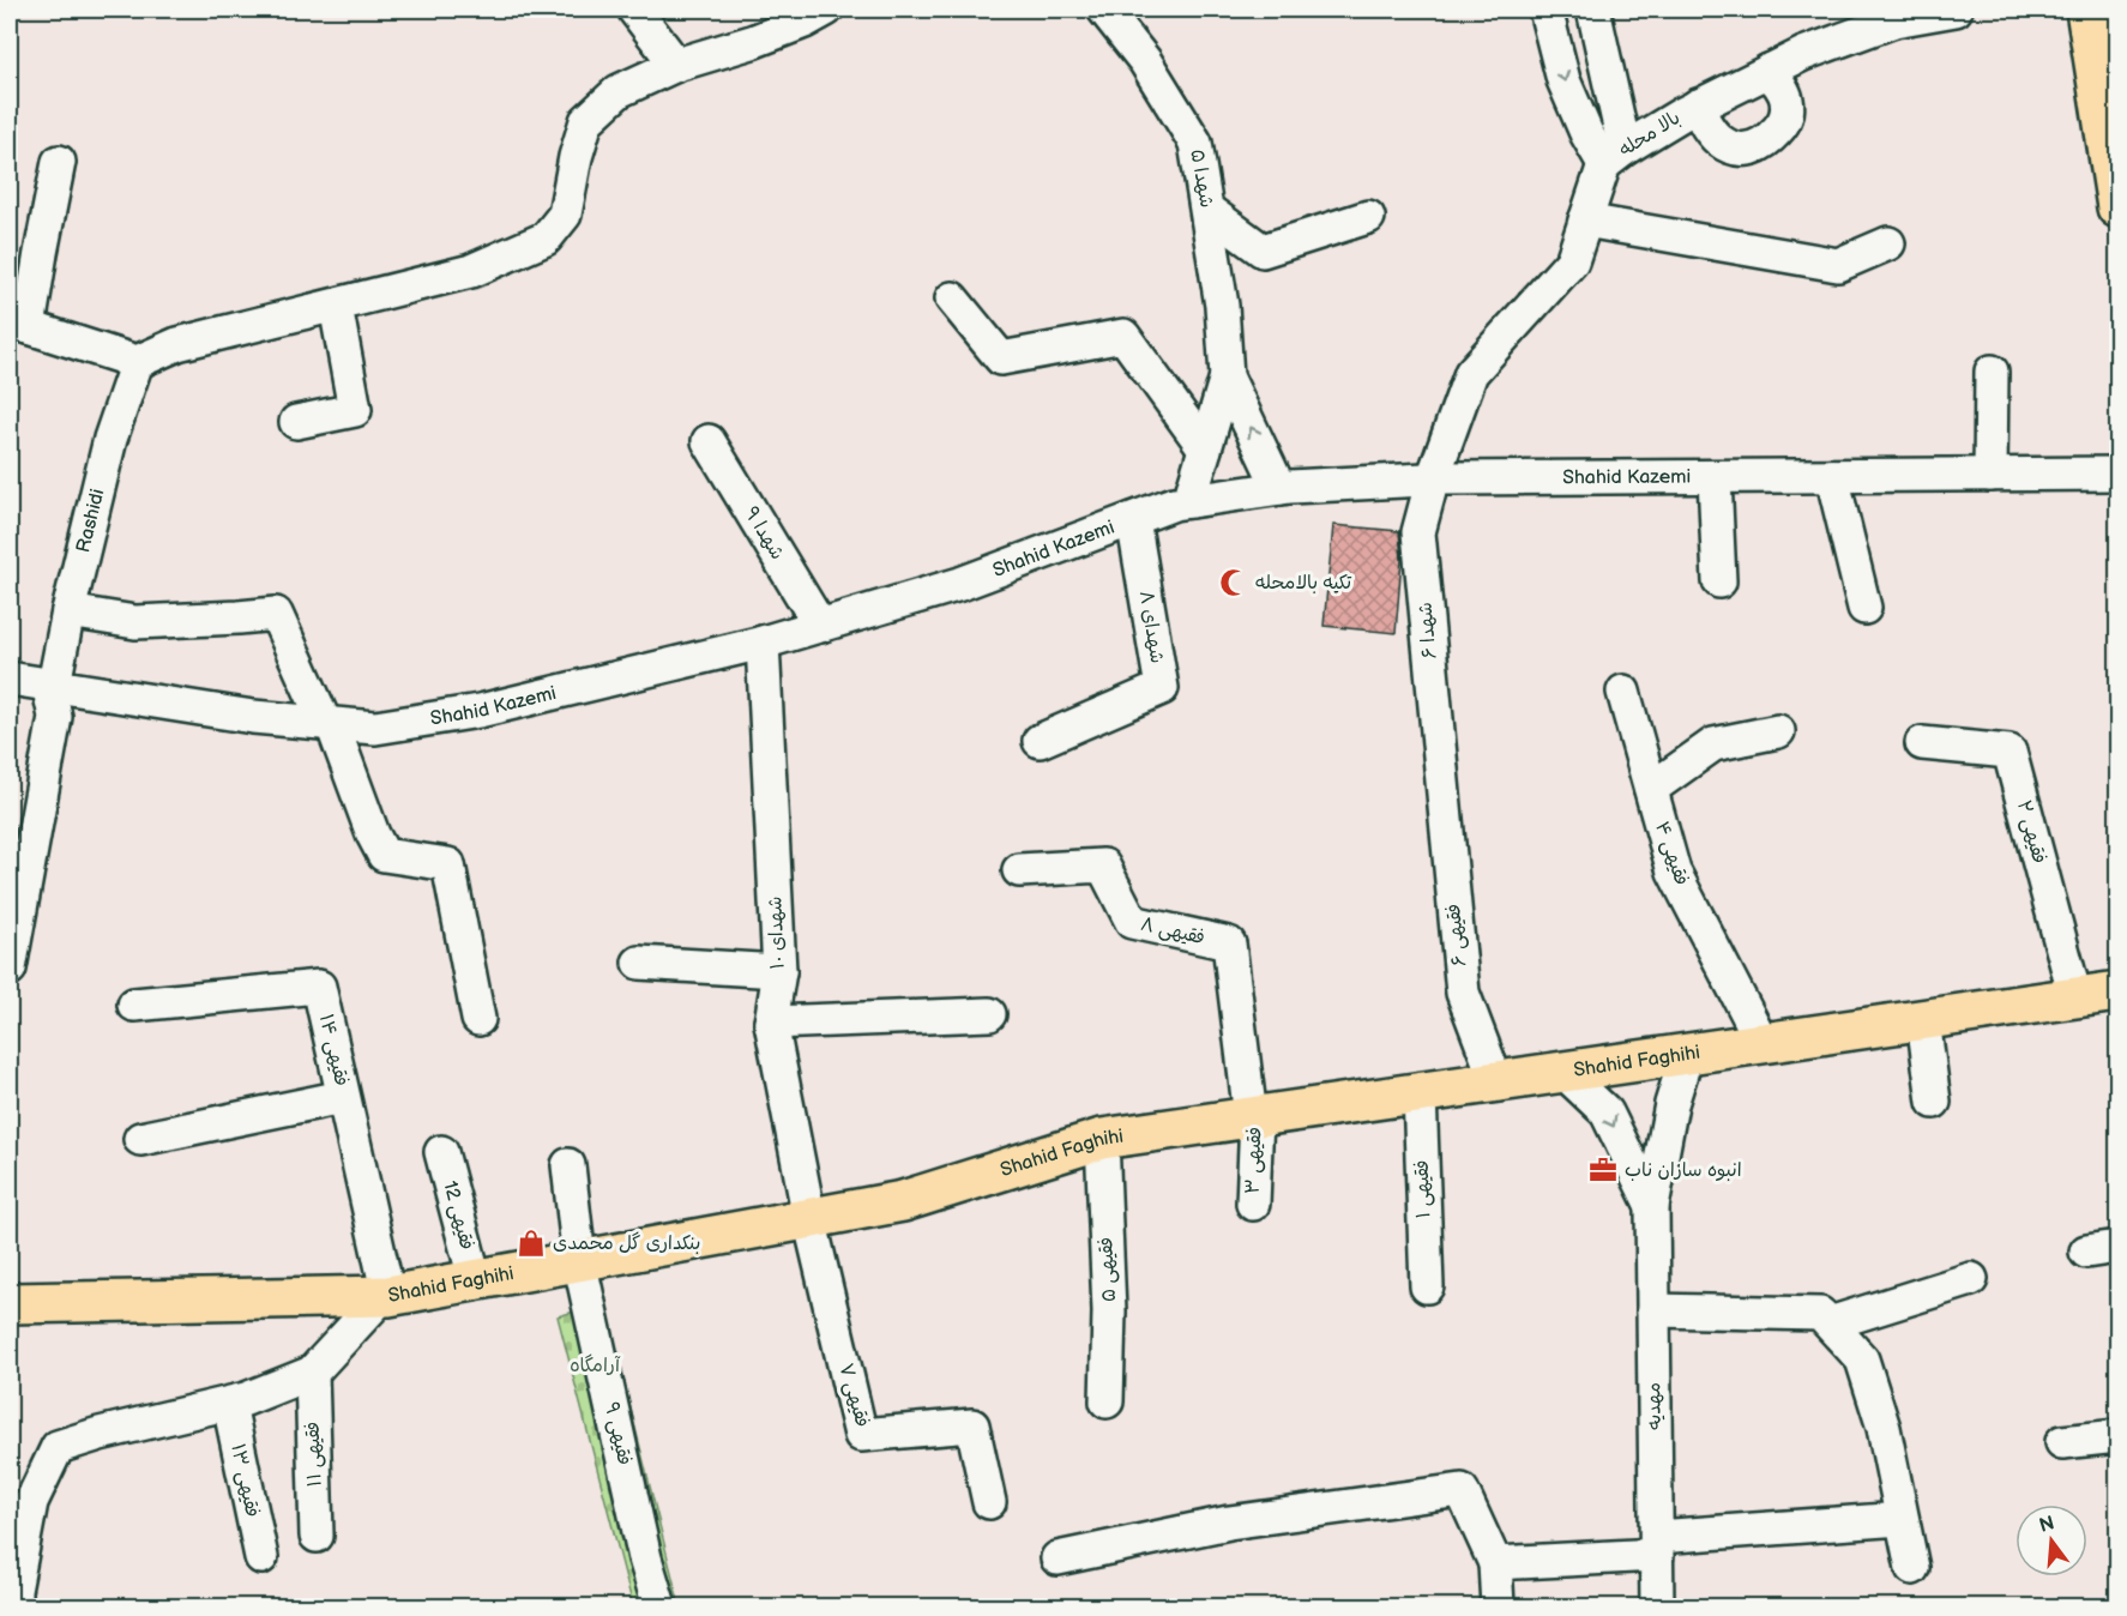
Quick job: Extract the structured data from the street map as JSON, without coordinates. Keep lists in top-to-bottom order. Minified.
{"streets":{"main road":["Shahid Faghihi"],"street":["بالا محله","شهدا ۵","Shahid Kazemi","Rashidi","شهدا ۹","شهدای ۸","شهدا ۶","فقیهی ۲","فقیهی ۴","فقیهی ۸","شهدای ۱۰","فقیهی ۶","فقیهی ۱۴","فقیهی ۳","فقیهی ۱","فقیهی 12","فقیهی ۵","فقیهی ۷","مهدیه","فقیهی ۹","فقیهی ۱۱","فقیهی ۱۳"]},"crossings":[["بالا محله","Shahid Kazemi"],["بالا محله","شهدا ۶"],["شهدا ۵","Shahid Kazemi"],["Shahid Kazemi","Rashidi"],["Shahid Kazemi","شهدا ۹"],["Shahid Kazemi","شهدای ۸"],["Shahid Kazemi","شهدا ۶"],["Shahid Kazemi","شهدای ۱۰"],["شهدا ۶","فقیهی ۶"],["فقیهی ۲","Shahid Faghihi"],["فقیهی ۴","Shahid Faghihi"],["فقیهی ۸","Shahid Faghihi"],["فقیهی ۸","فقیهی ۳"],["شهدای ۱۰","Shahid Faghihi"],["شهدای ۱۰","فقیهی ۷"],["فقیهی ۶","Shahid Faghihi"],["فقیهی ۱۴","Shahid Faghihi"],["Shahid Faghihi","فقیهی ۳"],["Shahid Faghihi","فقیهی ۱"],["Shahid Faghihi","فقیهی 12"],["Shahid Faghihi","فقیهی ۵"],["Shahid Faghihi","فقیهی ۷"],["Shahid Faghihi","فقیهی ۹"]],"parks":["آرامگاه"],"places":{"mosque":["تکیه بالامحله"],"office":["انبوه سازان ناب"],"shop":["بنکداری گل محمدی"]},"north":"top"}
